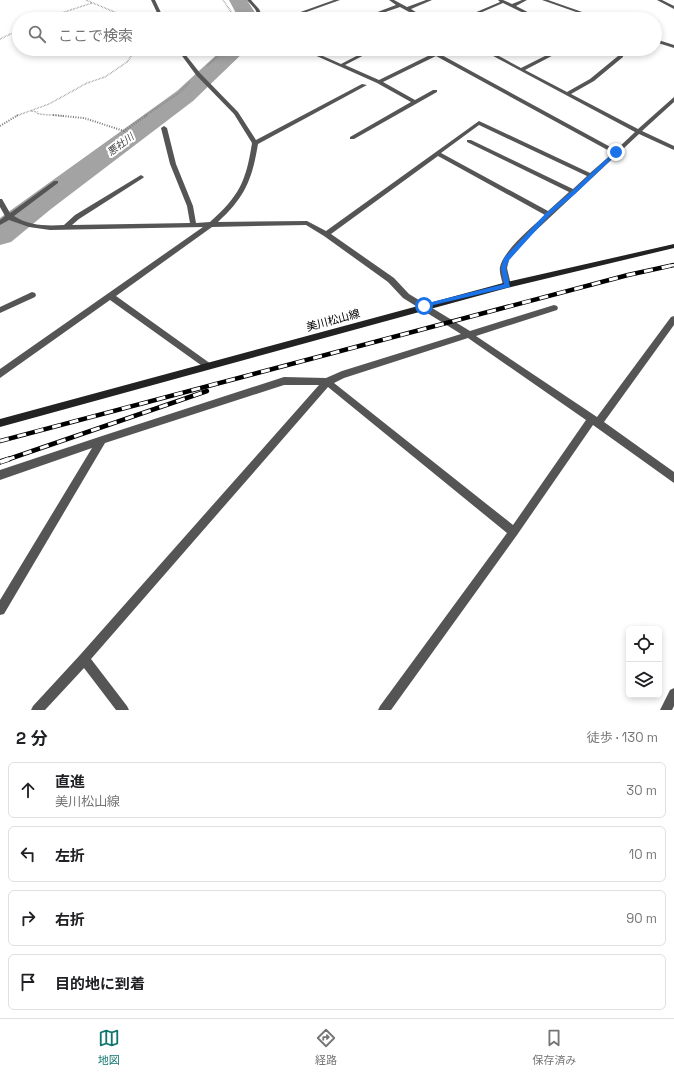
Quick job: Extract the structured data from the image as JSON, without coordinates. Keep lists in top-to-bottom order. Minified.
{"streets":{"main road":["美川松山線"]},"water":["悪社川"],"page":{"search":"ここで検索","heading":["2 分","徒歩 · 130 m"],"list":[["直進","美川松山線","30 m"],["左折","10 m"],["右折","90 m"],"目的地に到着"],"nav":["地図","経路","保存済み"]}}
